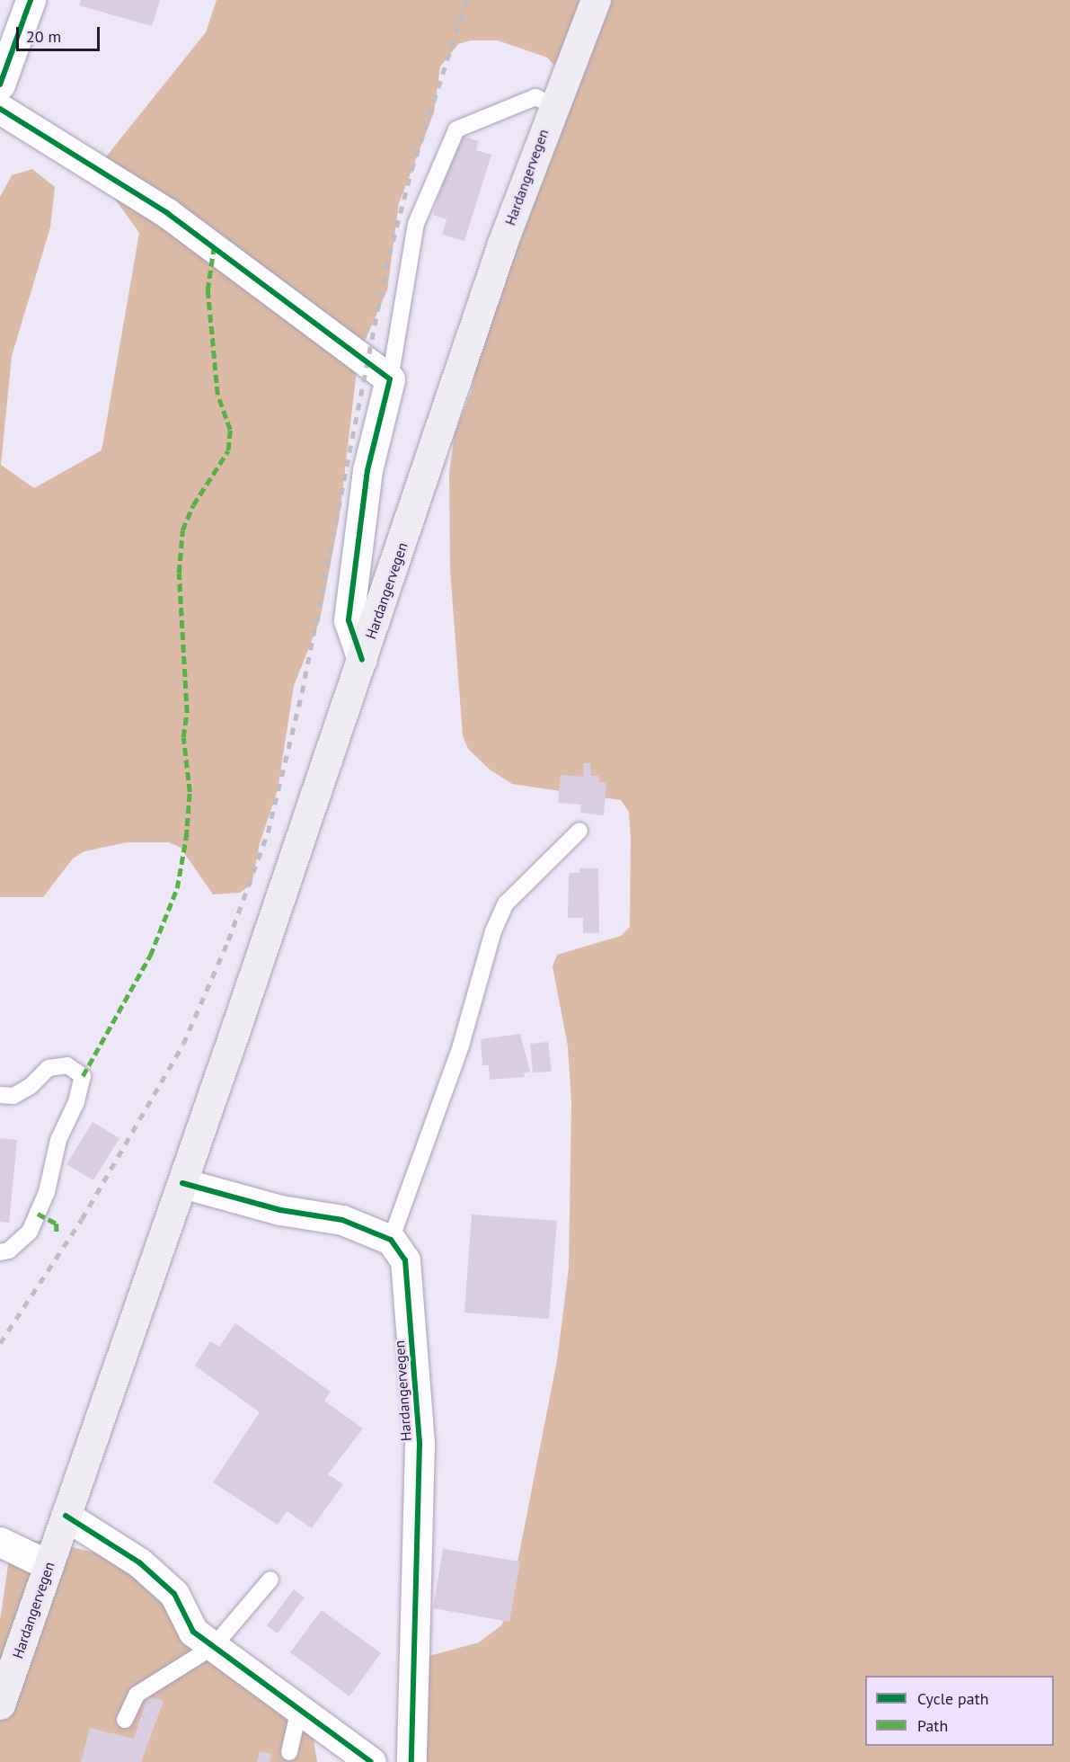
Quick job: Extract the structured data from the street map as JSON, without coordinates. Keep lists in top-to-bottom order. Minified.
{"streets":{"main road":["Hardangervegen"]},"legend":["Cycle path","Path"],"scale_bar":"20 m"}
